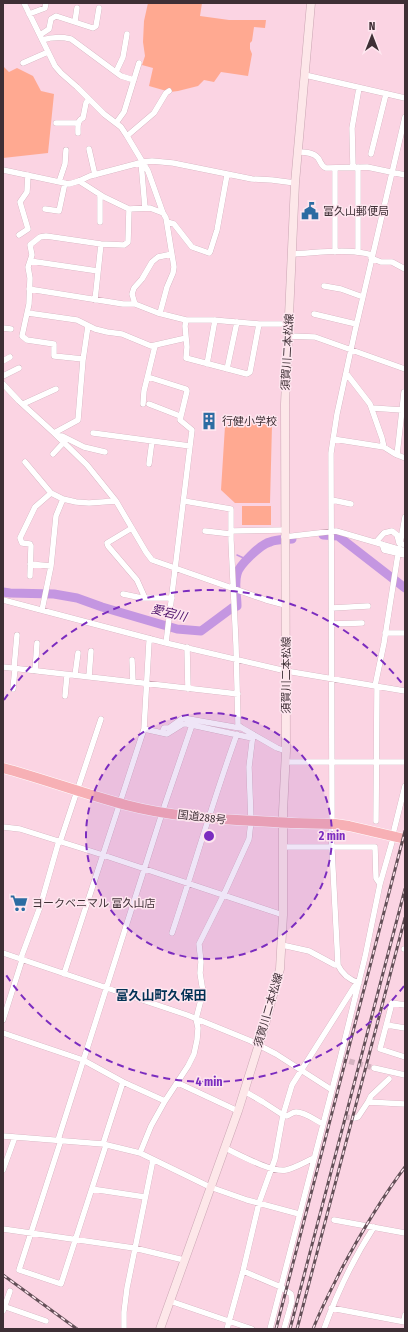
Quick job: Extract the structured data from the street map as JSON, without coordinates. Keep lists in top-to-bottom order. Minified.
{"streets":{"highway":["国道288号"],"main road":["須賀川二本松線"]},"crossings":[["須賀川二本松線","国道288号"]],"districts":["富久山町久保田"],"water":["愛宕川"],"places":{"public building":["富久山郵便局"],"building":["行健小学校"],"supermarket":["ヨークベニマル 富久山店"]},"north":"top","rings":["2 min","4 min"]}
